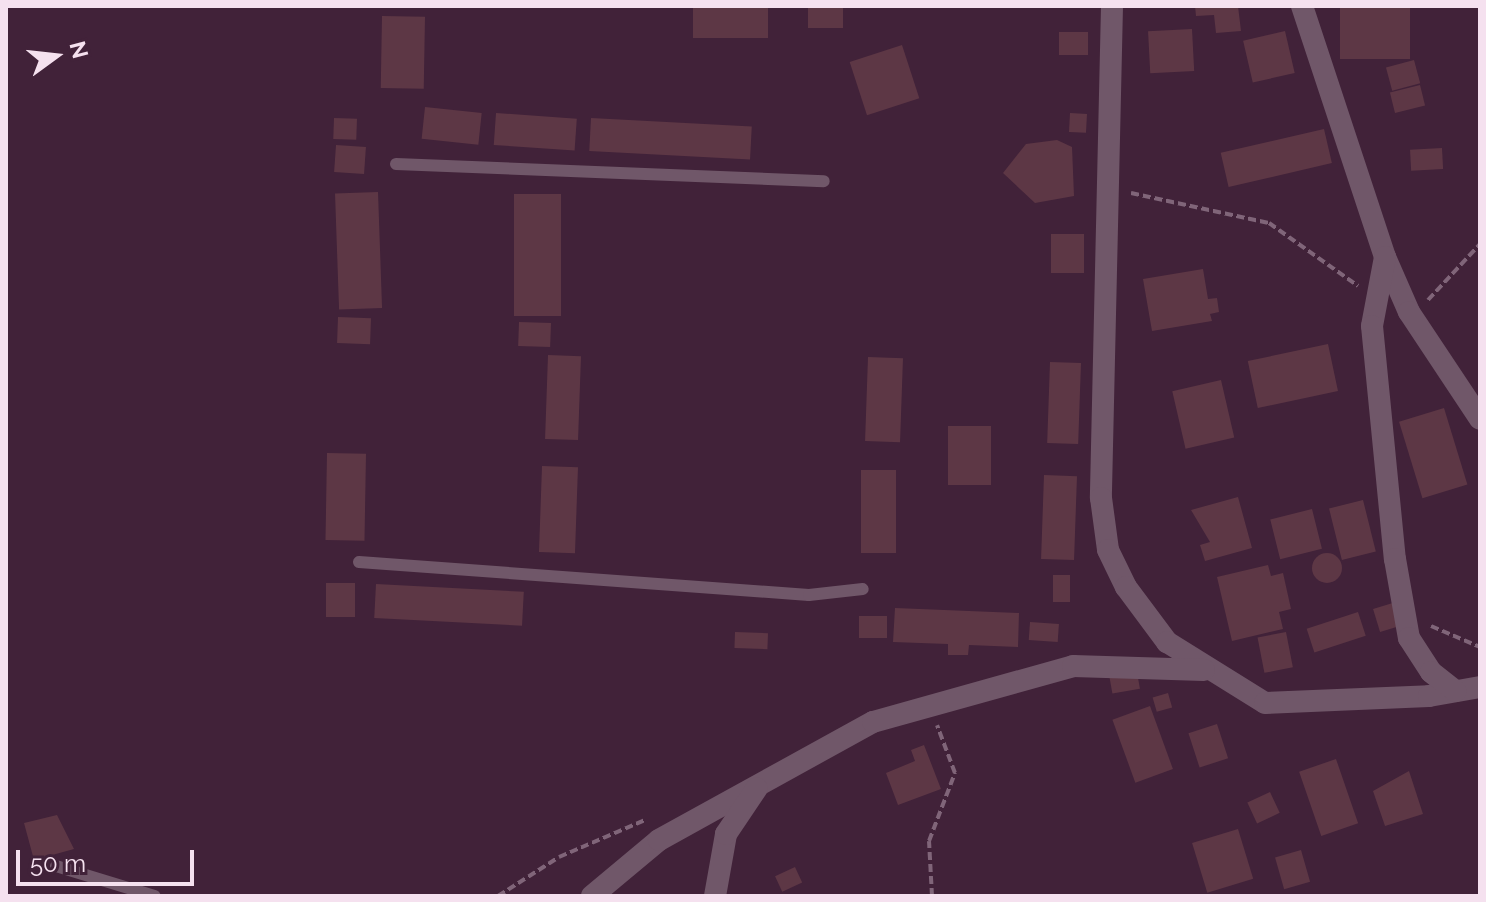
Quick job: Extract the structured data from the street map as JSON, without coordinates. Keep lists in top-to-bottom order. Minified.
{"scale_bar":"50 m","north":"right"}
